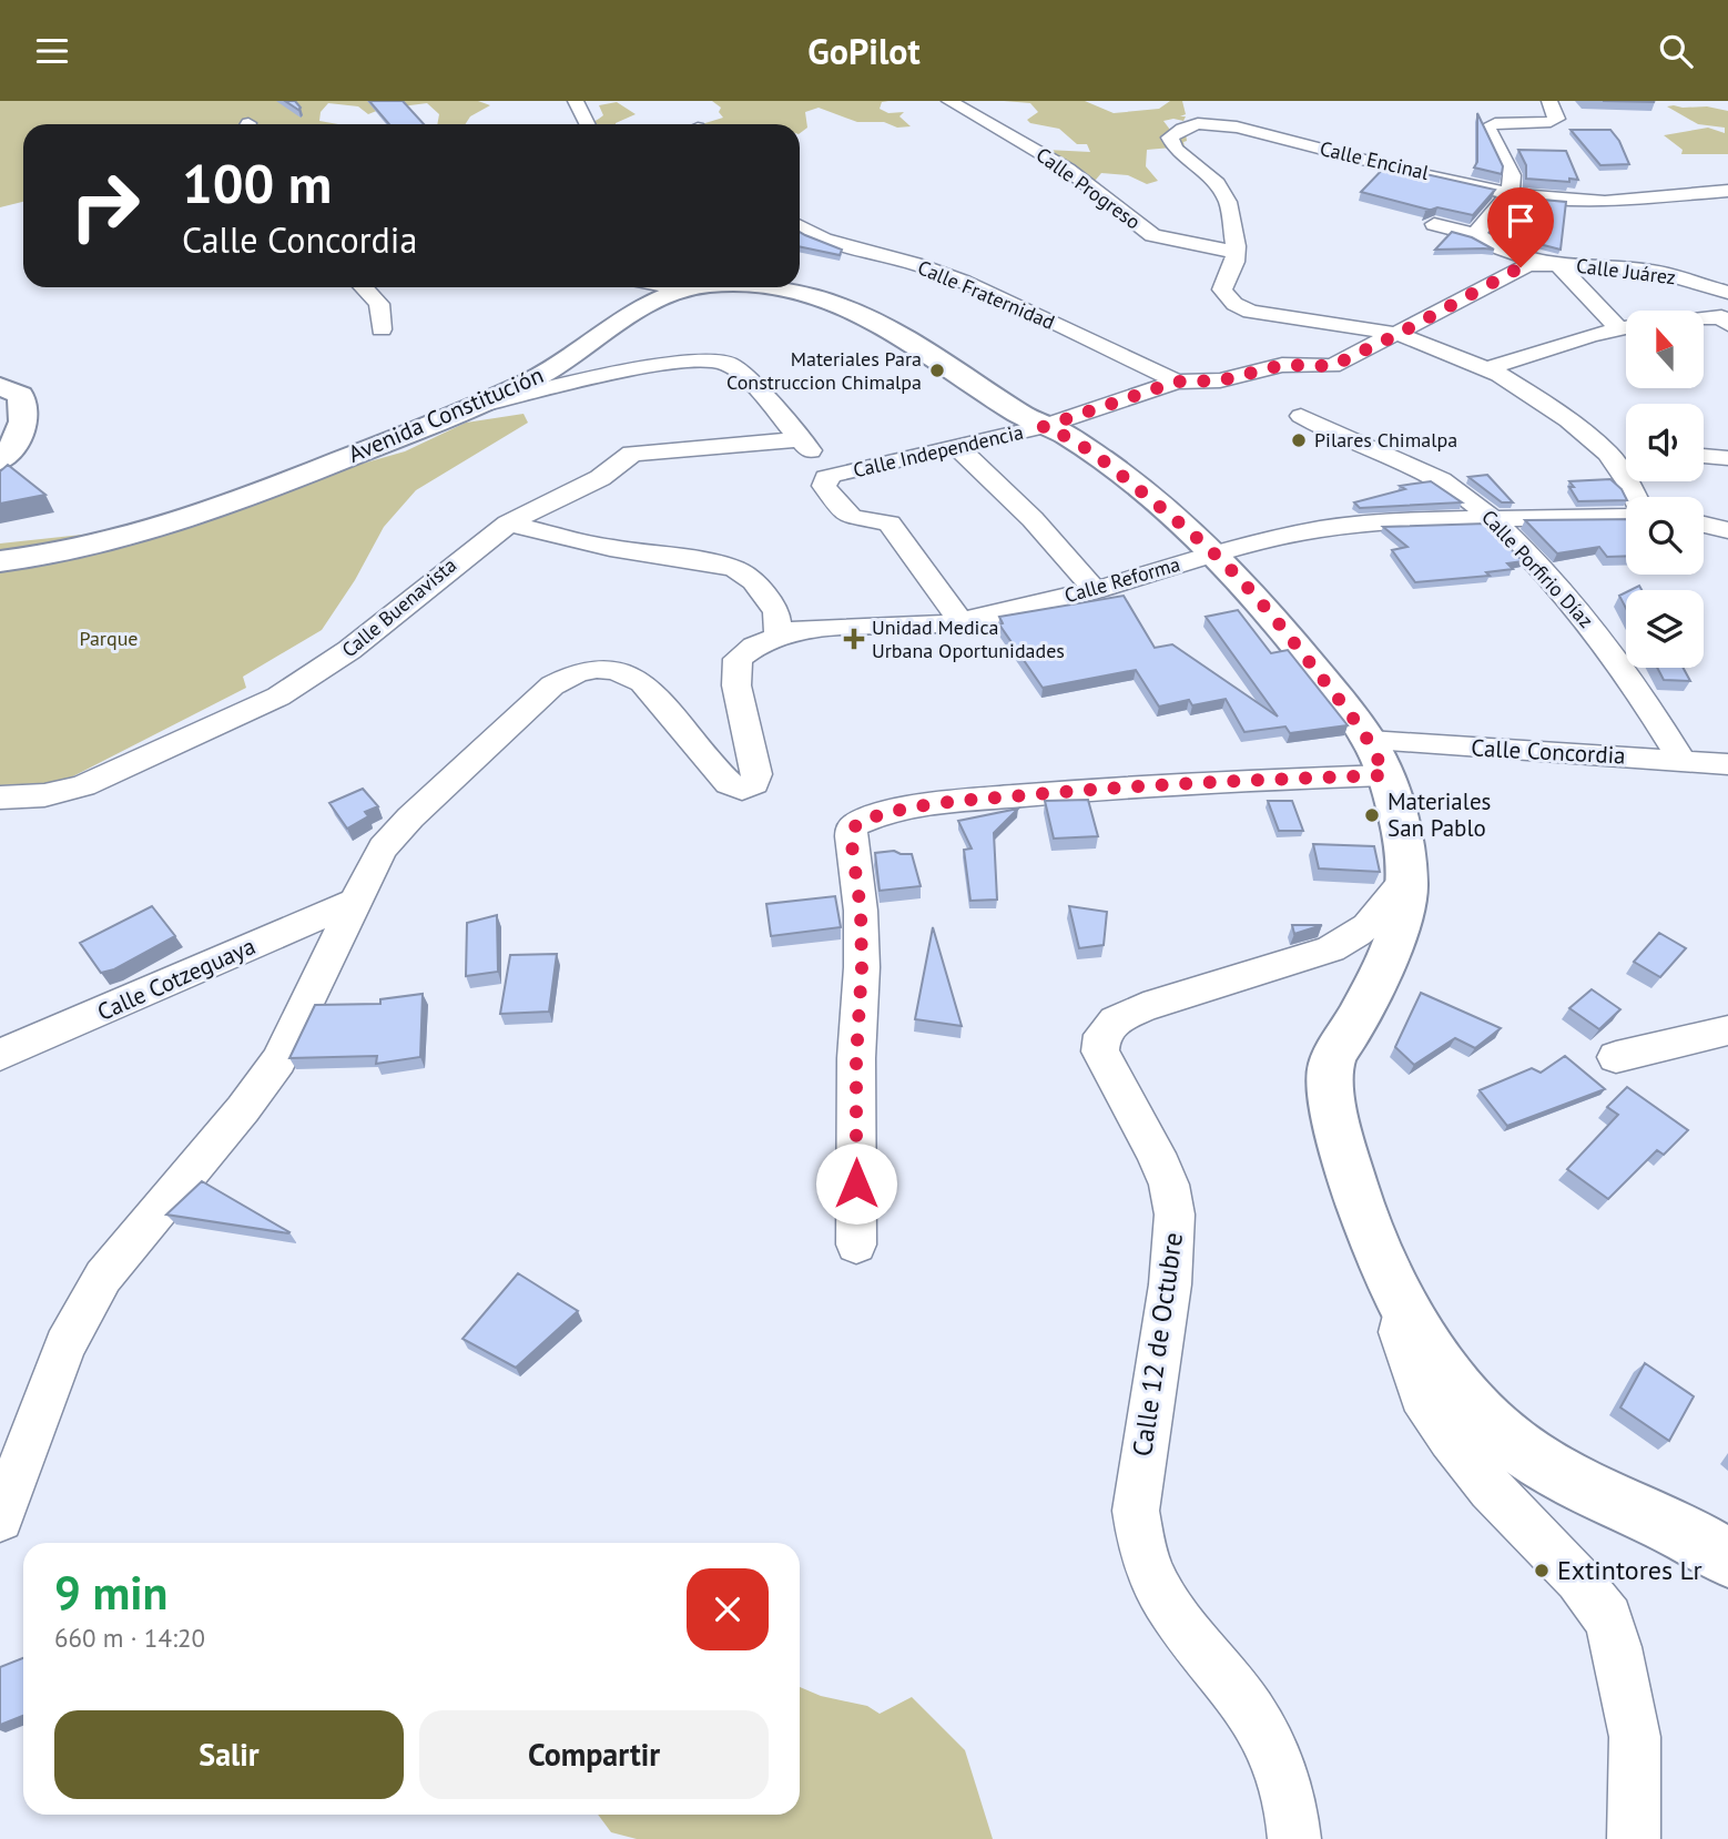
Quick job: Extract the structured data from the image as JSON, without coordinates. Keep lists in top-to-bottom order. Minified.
{"streets":{"main road":["Avenida Constitución"],"street":["Calle Encinal","Calle Progreso","Calle Juárez","Calle Fraternidad","Calle Independencia","Calle Porfirio Díaz","Calle Reforma","Calle Buenavista","Calle Concordia","Calle Cotzeguaya","Calle 12 de Octubre"]},"crossings":[["Calle Encinal","Calle Progreso"],["Calle Juárez","Calle Fraternidad"],["Calle Juárez","Avenida Constitución"],["Calle Juárez","Calle Independencia"],["Avenida Constitución","Calle Independencia"],["Avenida Constitución","Calle Reforma"],["Avenida Constitución","Calle Concordia"],["Avenida Constitución","Calle 12 de Octubre"],["Calle Independencia","Calle Buenavista"],["Calle Porfirio Díaz","Calle Reforma"],["Calle Porfirio Díaz","Calle Concordia"],["Calle Reforma","Calle Cotzeguaya"]],"parks":["Parque"],"places":{"other":["Materiales Para Construccion Chimalpa","Pilares Chimalpa","Materiales San Pablo","Extintores Lr"],"health":["Unidad Medica Urbana Oportunidades"]},"north":"top","page":{"header":"GoPilot","turn":["100 m","Calle Concordia"],"heading":["9 min","660 m · 14:20"],"buttons":["Salir","Compartir"]}}
